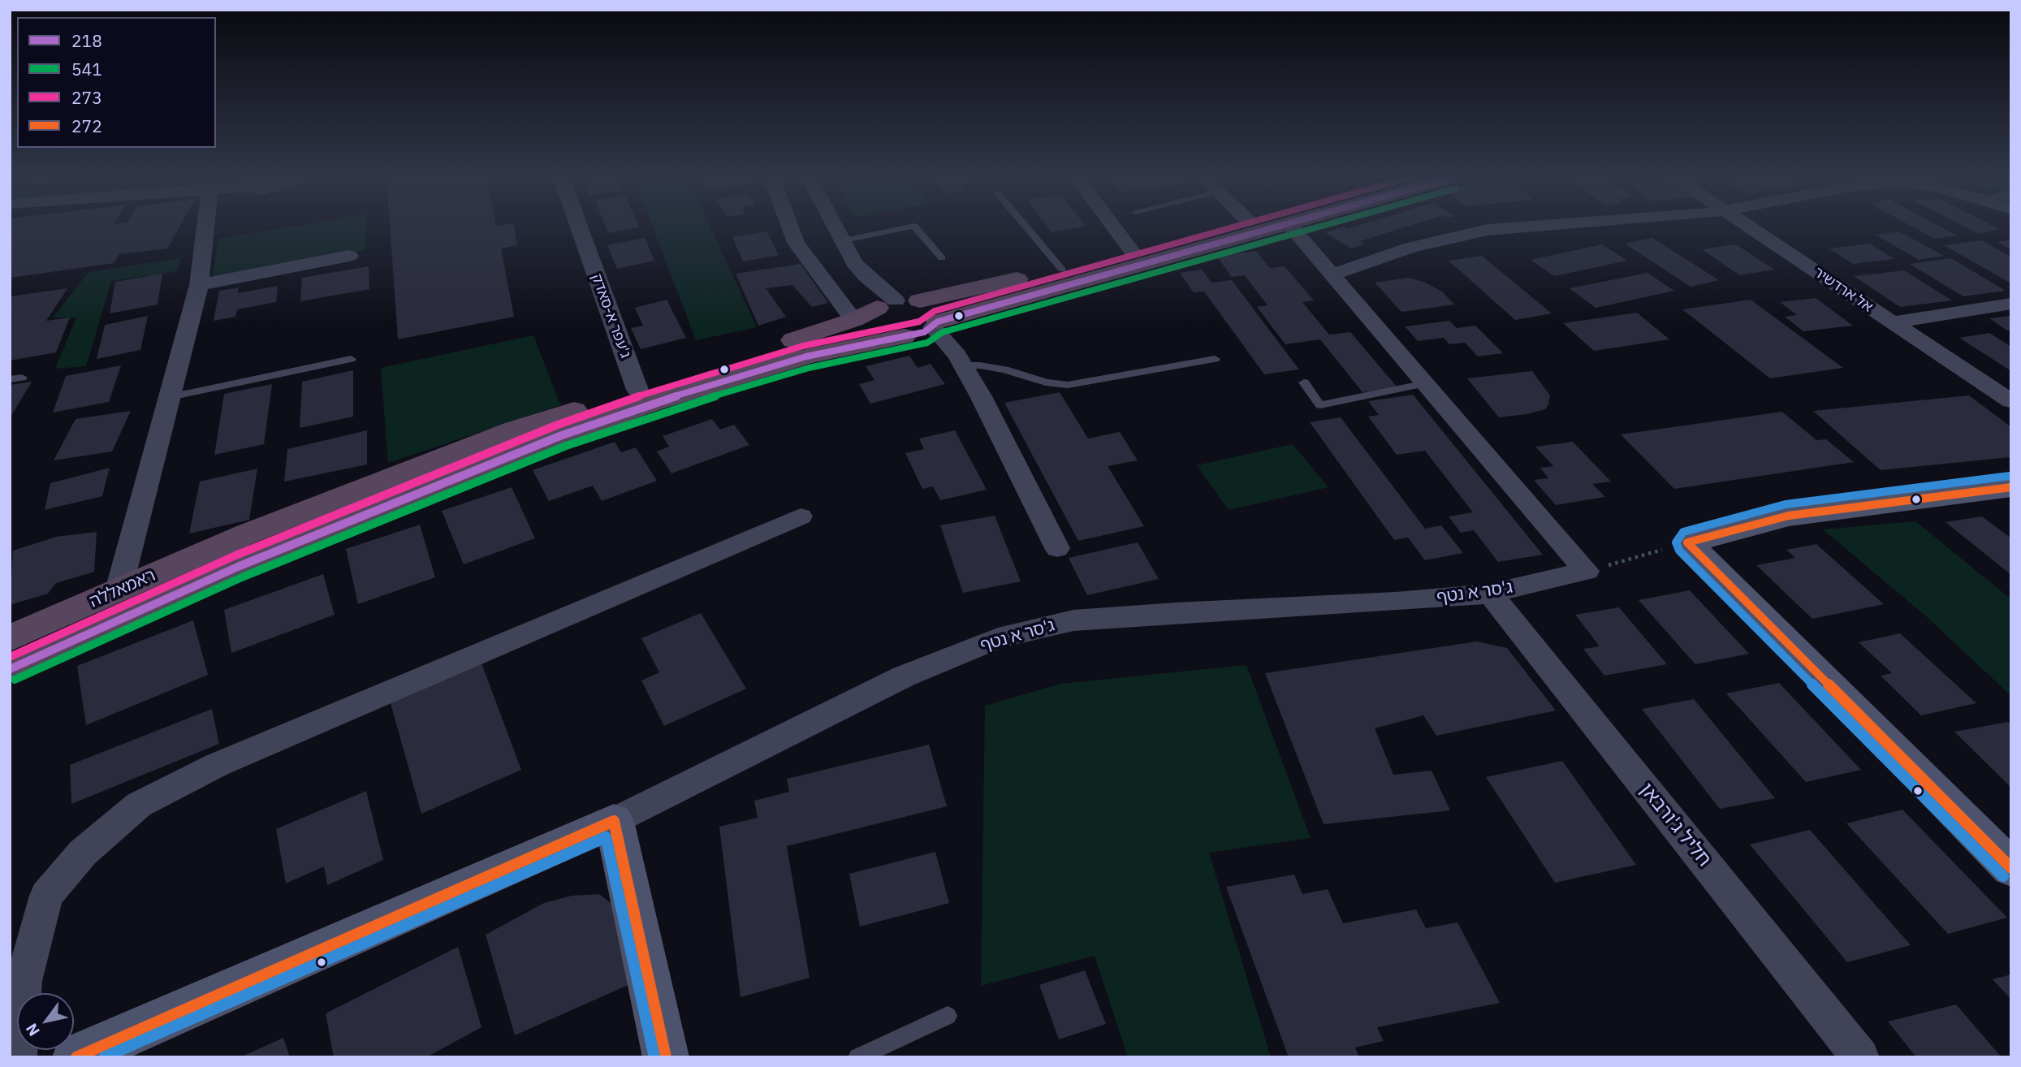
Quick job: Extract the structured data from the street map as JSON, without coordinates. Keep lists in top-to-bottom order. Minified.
{"streets":{"highway":["ראמאללה"],"street":["אל ארדשיר","ג'עפר א-סאדק","ג'סר א נטף","חליל ג'ורבאן"]},"crossings":[["ג'עפר א-סאדק","ראמאללה"],["ג'סר א נטף","חליל ג'ורבאן"]],"lines":["transit line 218","transit line 541","transit line 273","transit line 272"],"legend":["218","541","273","272"],"north":"bottom left"}
